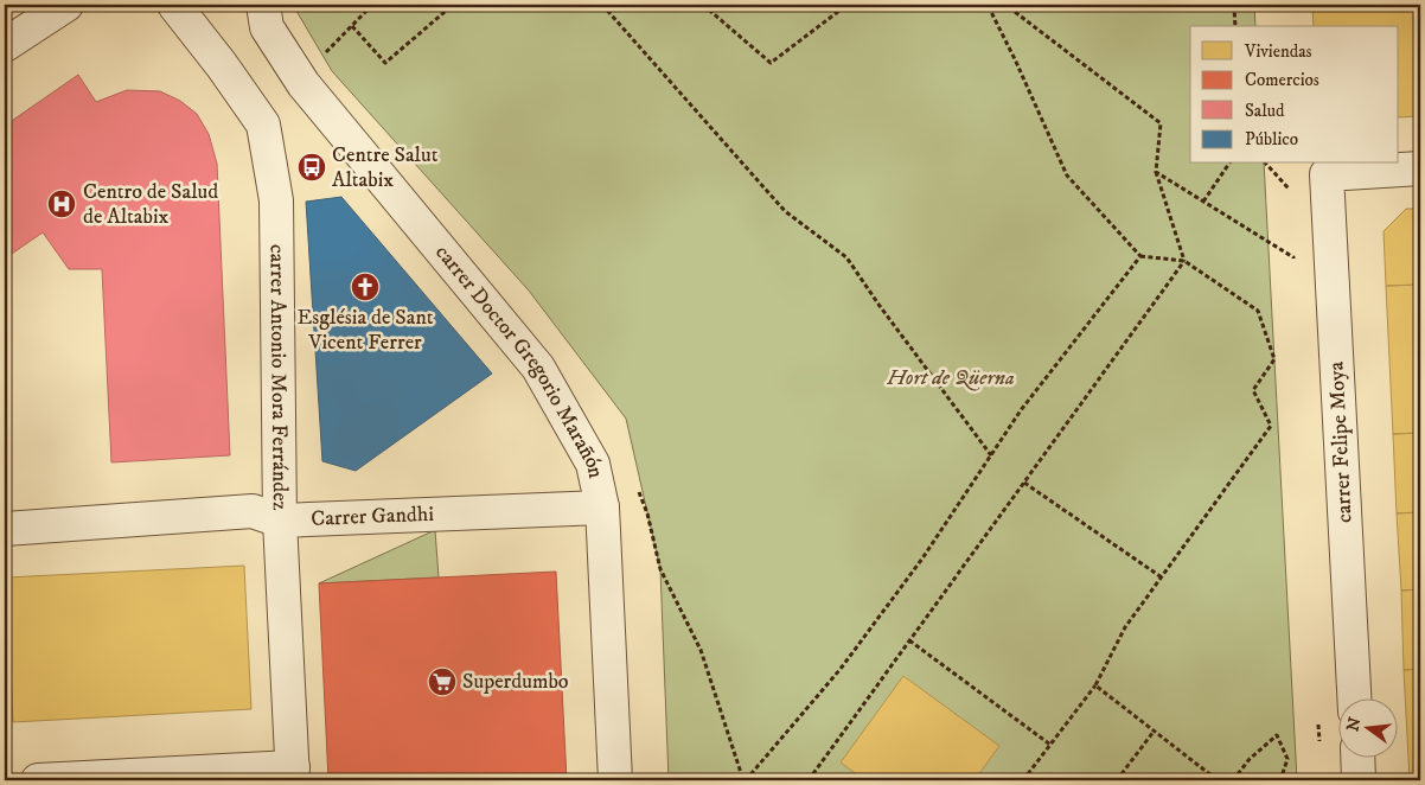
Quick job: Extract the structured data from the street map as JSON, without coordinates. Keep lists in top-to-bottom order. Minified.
{"streets":{"street":["carrer Doctor Gregorio Marañón","carrer Antonio Mora Ferrández","carrer Felipe Moya","Carrer Gandhi"]},"crossings":[["carrer Doctor Gregorio Marañón","Carrer Gandhi"],["carrer Antonio Mora Ferrández","Carrer Gandhi"]],"parks":["Hort de Qüerna"],"places":{"bus stop":["Centre Salut Altabix"],"hospital":["Centro de Salud de Altabix"],"church":["Església de Sant Vicent Ferrer"],"supermarket":["Superdumbo"]},"legend":["Viviendas","Comercios","Salud","Público"],"north":"left"}
